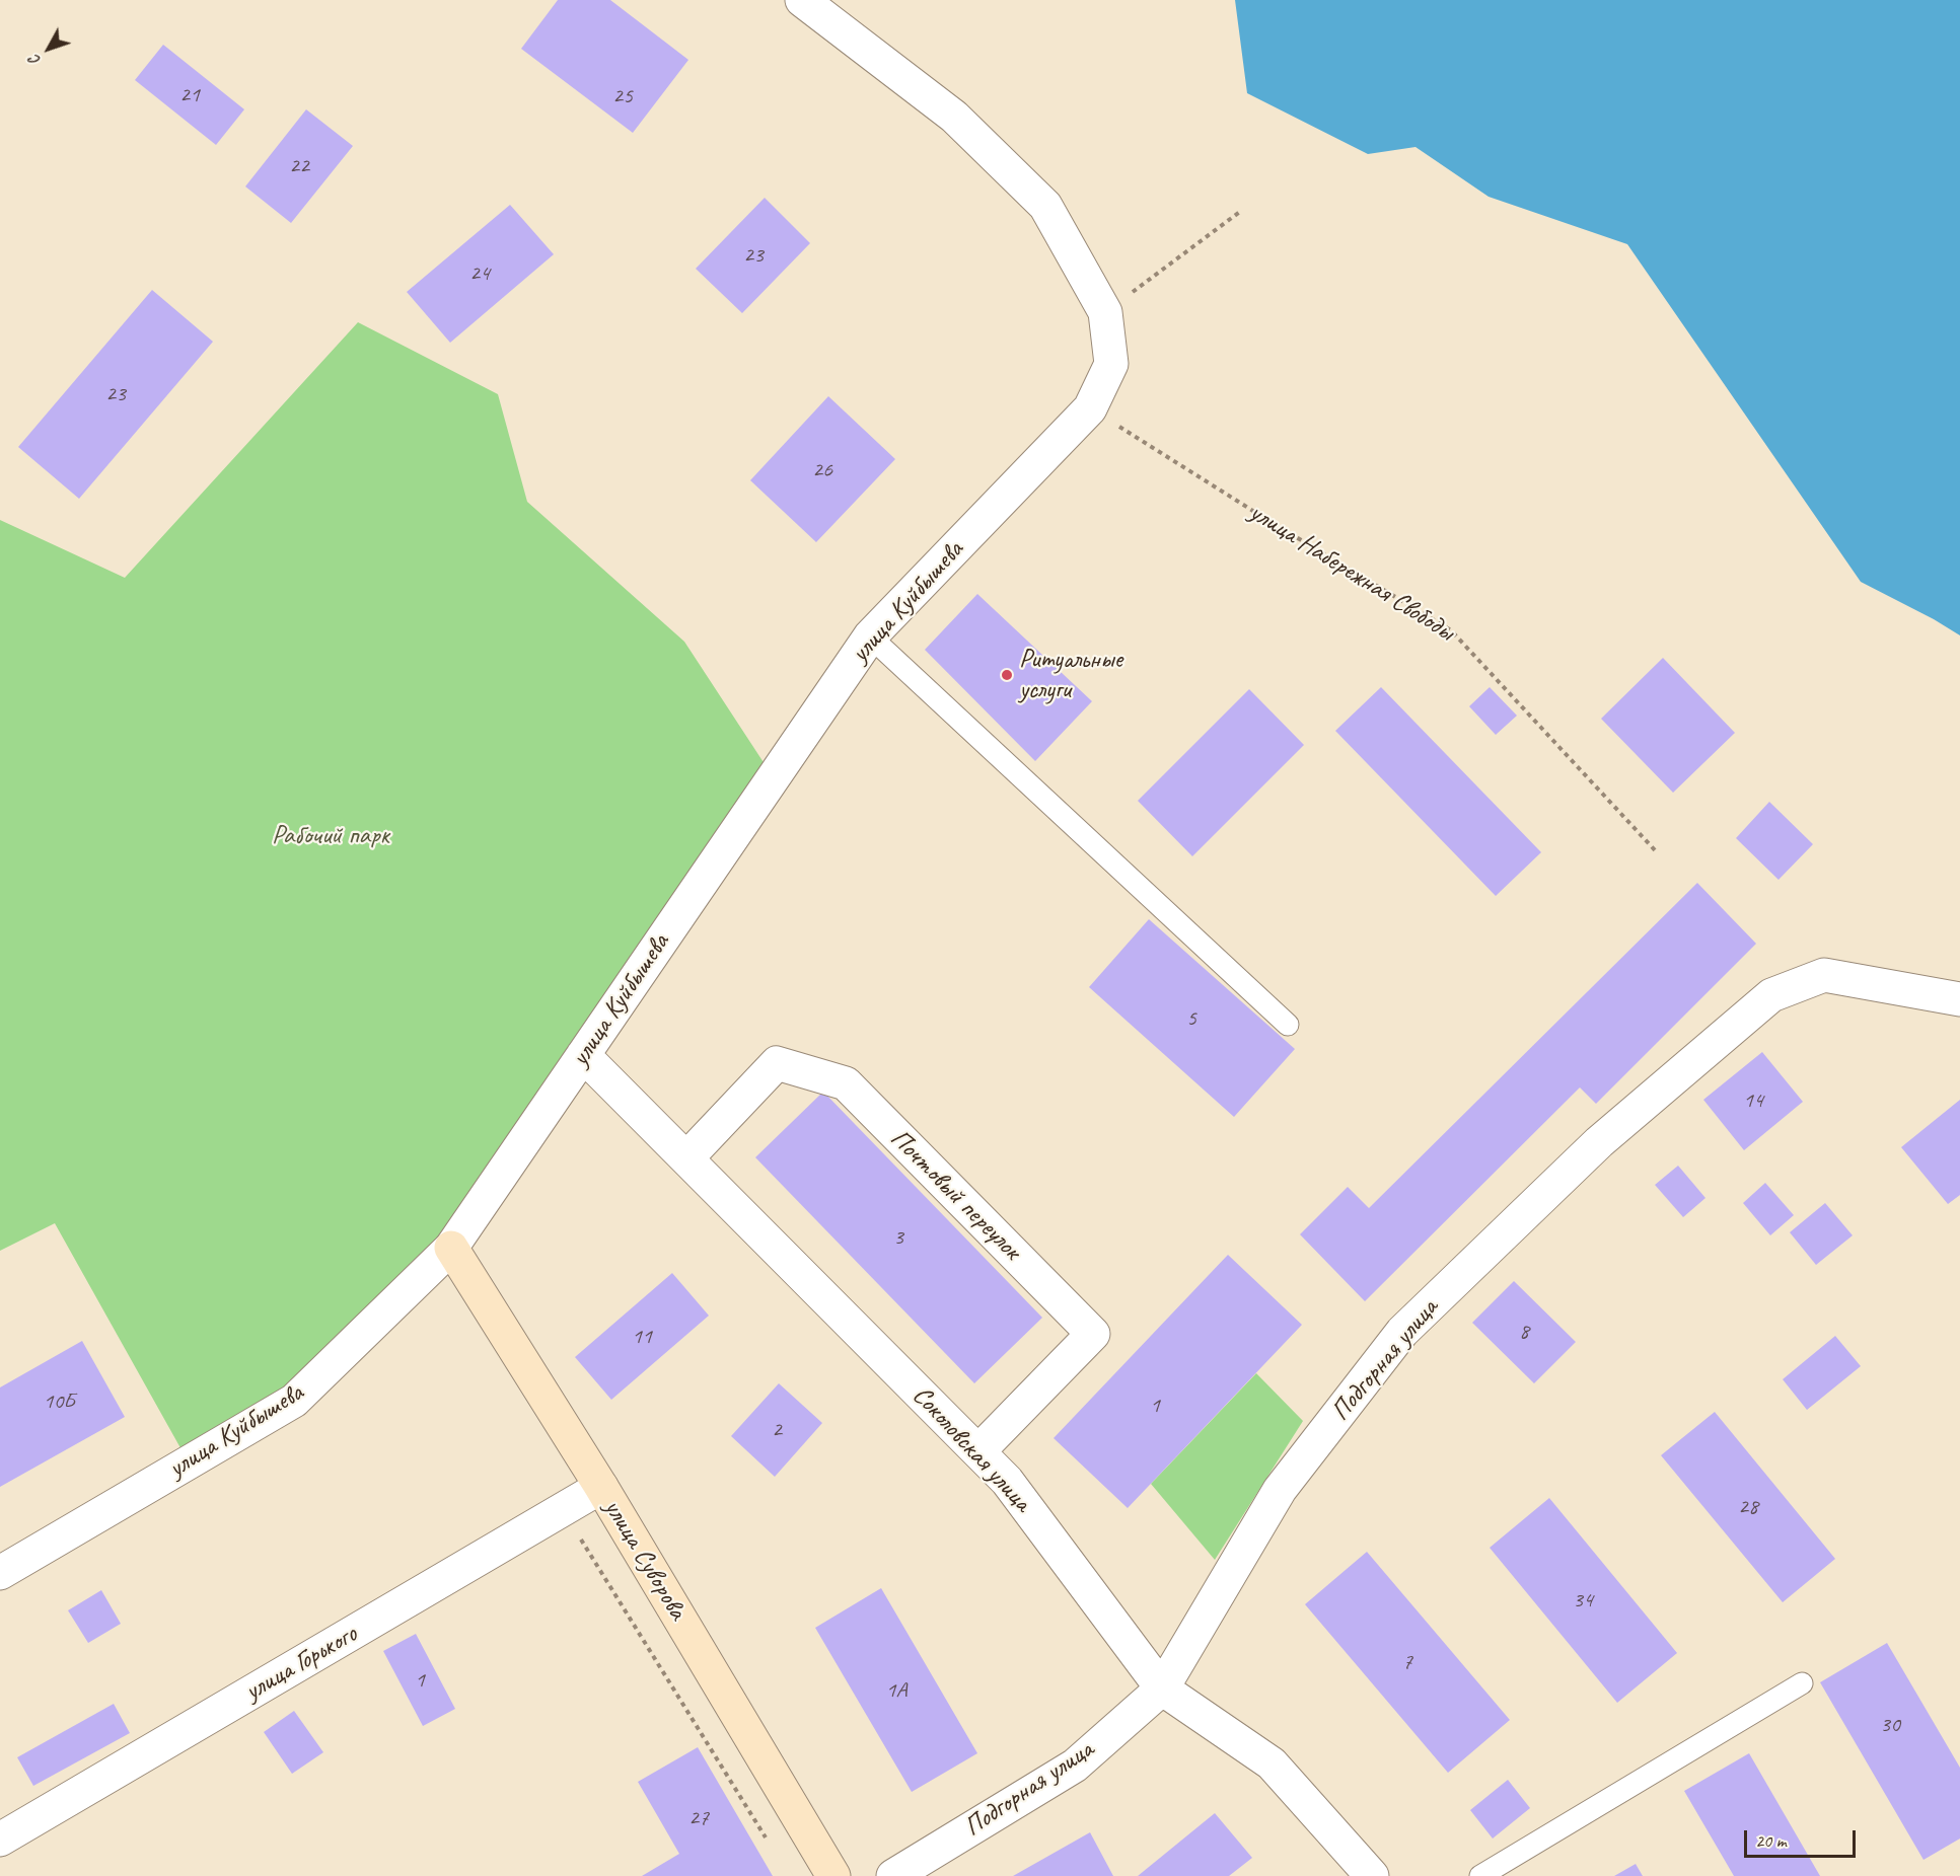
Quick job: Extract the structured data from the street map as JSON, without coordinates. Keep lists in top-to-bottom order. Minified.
{"streets":{"street":["улица Куйбышева","Почтовый переулок","Подгорная улица","Соколовская улица","улица Суворова","улица Горького"],"path":["улица Набережная Свободы"]},"crossings":[["улица Набережная Свободы","улица Куйбышева"],["улица Куйбышева","Соколовская улица"],["улица Куйбышева","улица Суворова"],["Почтовый переулок","Соколовская улица"],["Подгорная улица","Соколовская улица"],["улица Суворова","улица Горького"]],"parks":["Рабочий парк"],"places":["Ритуальные услуги"],"house_numbers":["21","25","22","23","24","23","26","5","14","3","8","11","10Б","1","2","28","34","7","1","1А","30","27"],"scale_bar":"20 m","north":"bottom left"}
